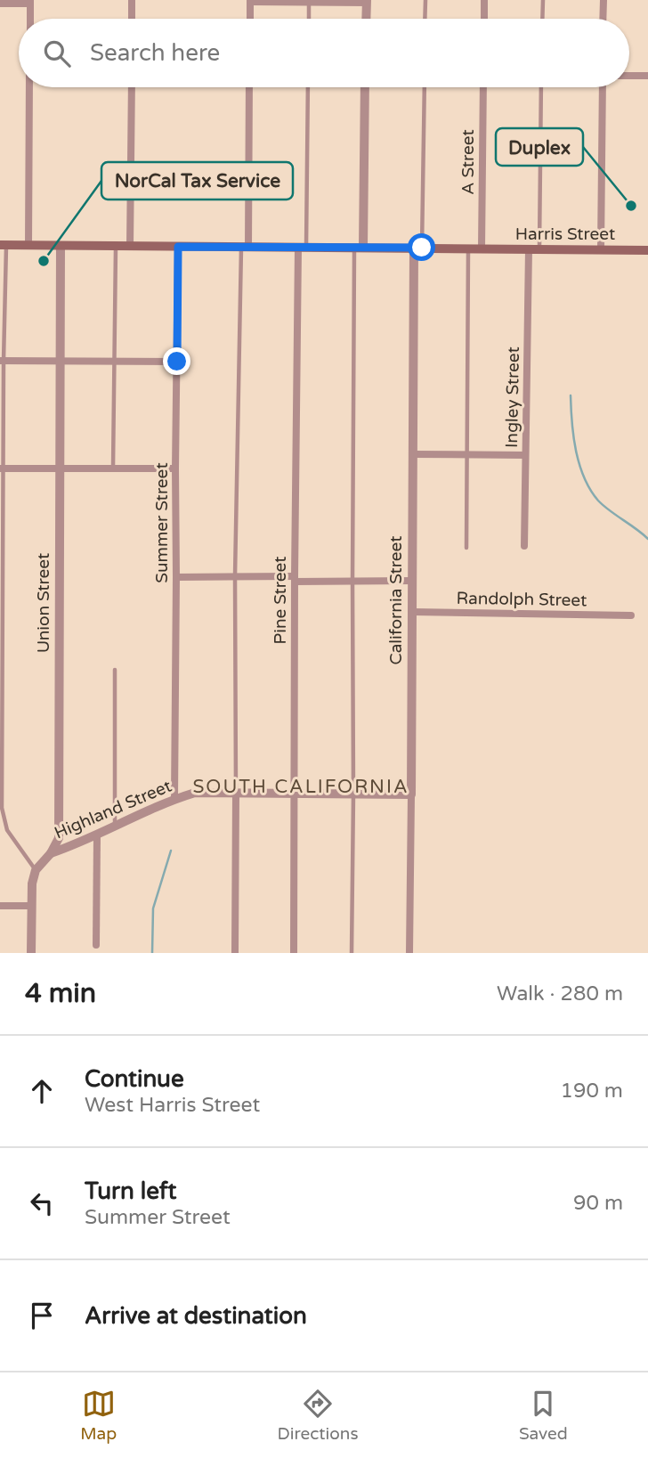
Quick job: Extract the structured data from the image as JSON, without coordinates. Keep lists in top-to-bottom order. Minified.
{"streets":{"main road":["Harris Street"],"street":["A Street","Ingley Street","Summer Street","Randolph Street","Pine Street","California Street","Union Street","Highland Street"]},"crossings":[["A Street","Harris Street"],["Harris Street","Ingley Street"],["Harris Street","Summer Street"],["Harris Street","Pine Street"],["Harris Street","California Street"],["Harris Street","Union Street"],["Summer Street","Highland Street"],["Randolph Street","California Street"],["Pine Street","Highland Street"],["California Street","Highland Street"],["Union Street","Highland Street"]],"districts":["SOUTH CALIFORNIA"],"places":["Duplex","NorCal Tax Service"],"page":{"search":"Search here","heading":["4 min","Walk · 280 m"],"list":[["Continue","West Harris Street","190 m"],["Turn left","Summer Street","90 m"],"Arrive at destination"],"nav":["Map","Directions","Saved"]}}
